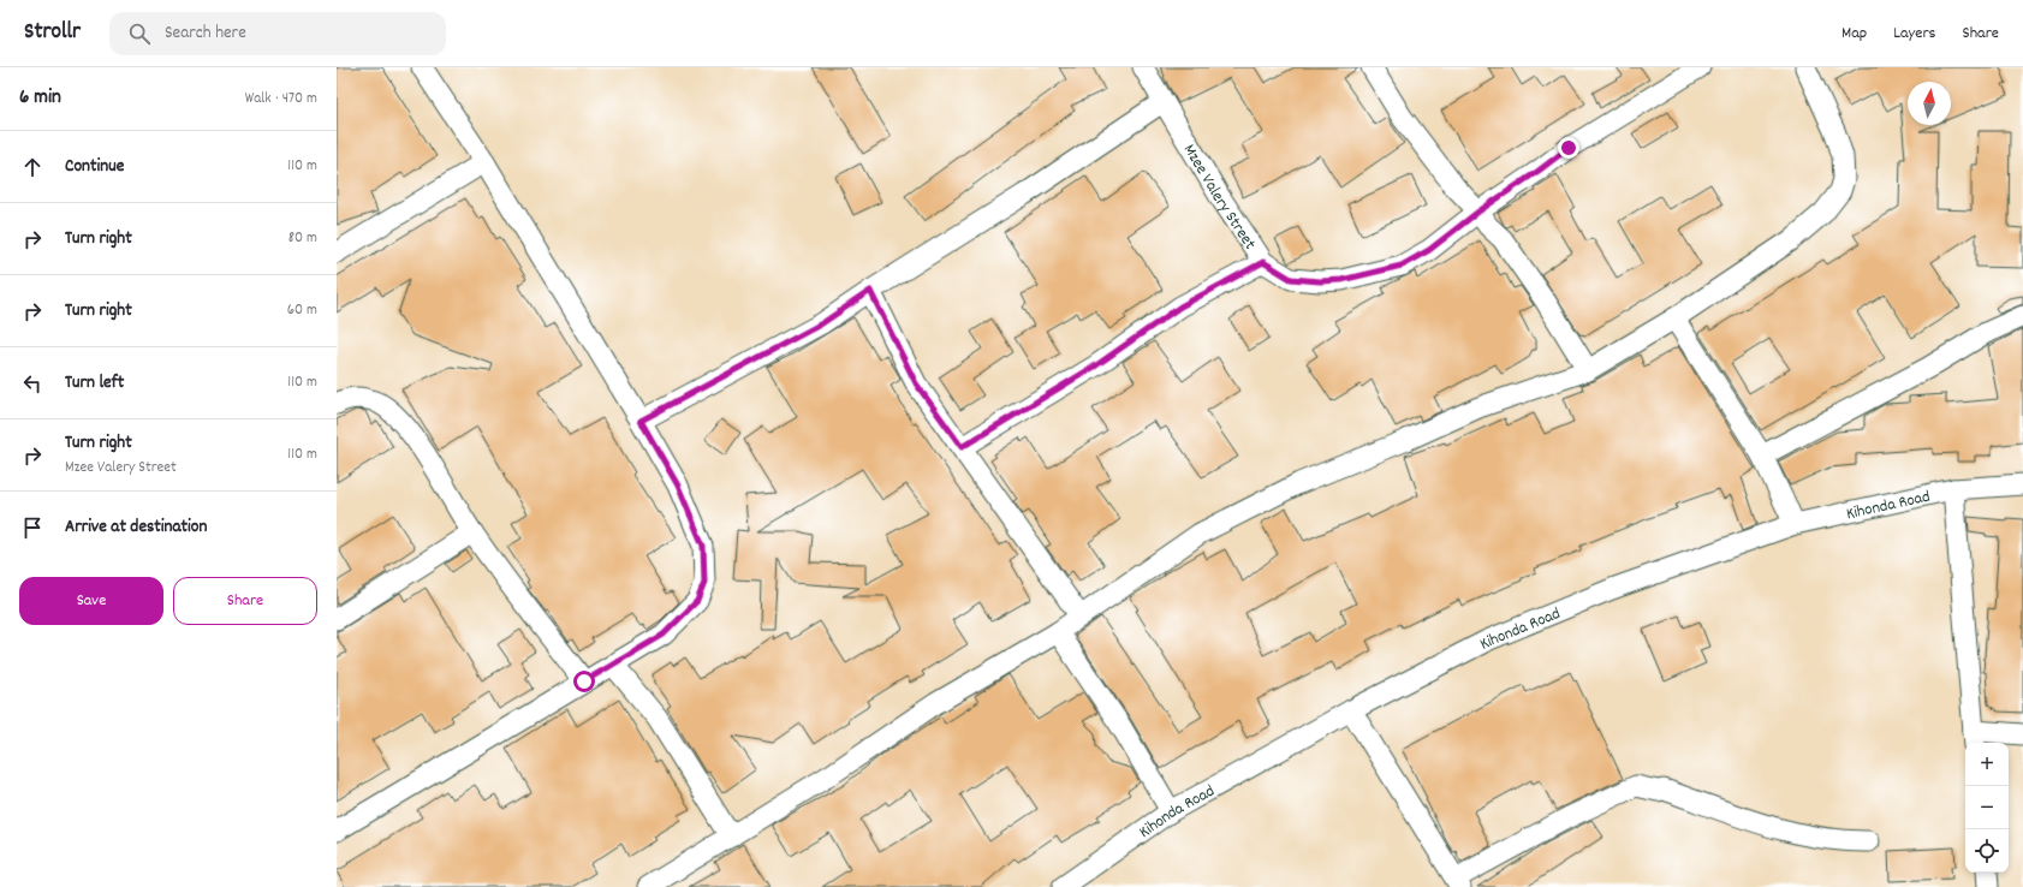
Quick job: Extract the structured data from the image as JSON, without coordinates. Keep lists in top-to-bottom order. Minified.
{"streets":{"street":["Mzee Valery Street","Kihonda Road"]},"north":"top","page":{"header":"Strollr","search":"Search here","nav":["Map","Layers","Share"],"heading":["6 min","Walk · 470 m"],"list":[["Continue","110 m"],["Turn right","80 m"],["Turn right","60 m"],["Turn left","110 m"],["Turn right","Mzee Valery Street","110 m"],"Arrive at destination"],"buttons":["Save","Share"],"map_buttons":["+","−"]}}
